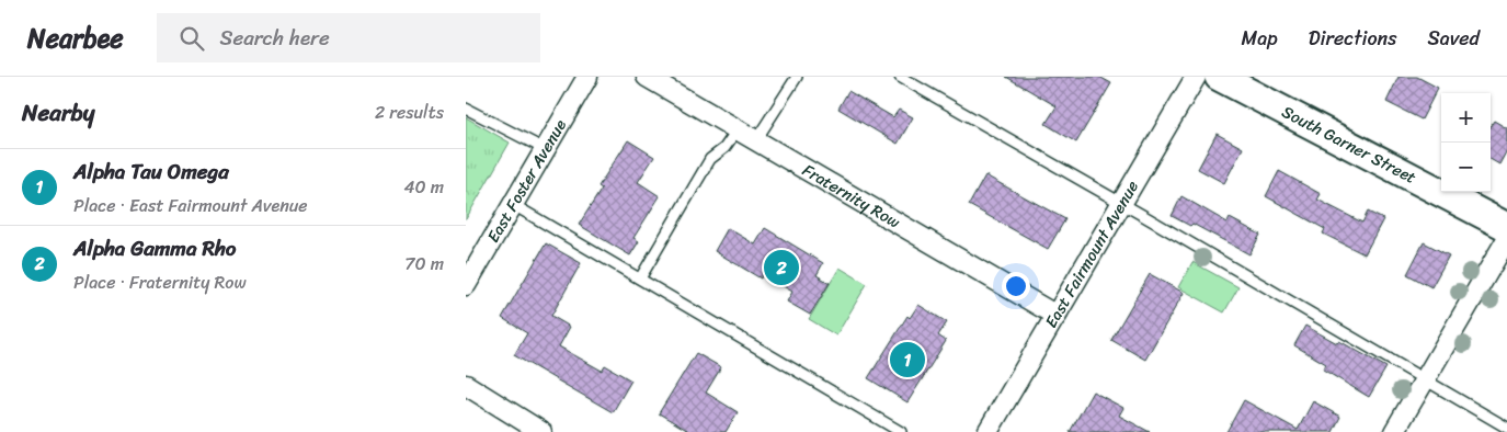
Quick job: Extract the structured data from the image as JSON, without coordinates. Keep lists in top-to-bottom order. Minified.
{"streets":{"street":["South Garner Street","East Foster Avenue","Fraternity Row","East Fairmount Avenue"]},"crossings":[["Fraternity Row","East Fairmount Avenue"]],"page":{"header":"Nearbee","search":"Search here","nav":["Map","Directions","Saved"],"heading":["Nearby","2 results"],"map_buttons":["+","−"],"list":[{"mark":"1","name":"Alpha Tau Omega","note":"Place · East Fairmount Avenue","value":"40 m"},{"mark":"2","name":"Alpha Gamma Rho","note":"Place · Fraternity Row","value":"70 m"}],"pins":["2","1"]}}
